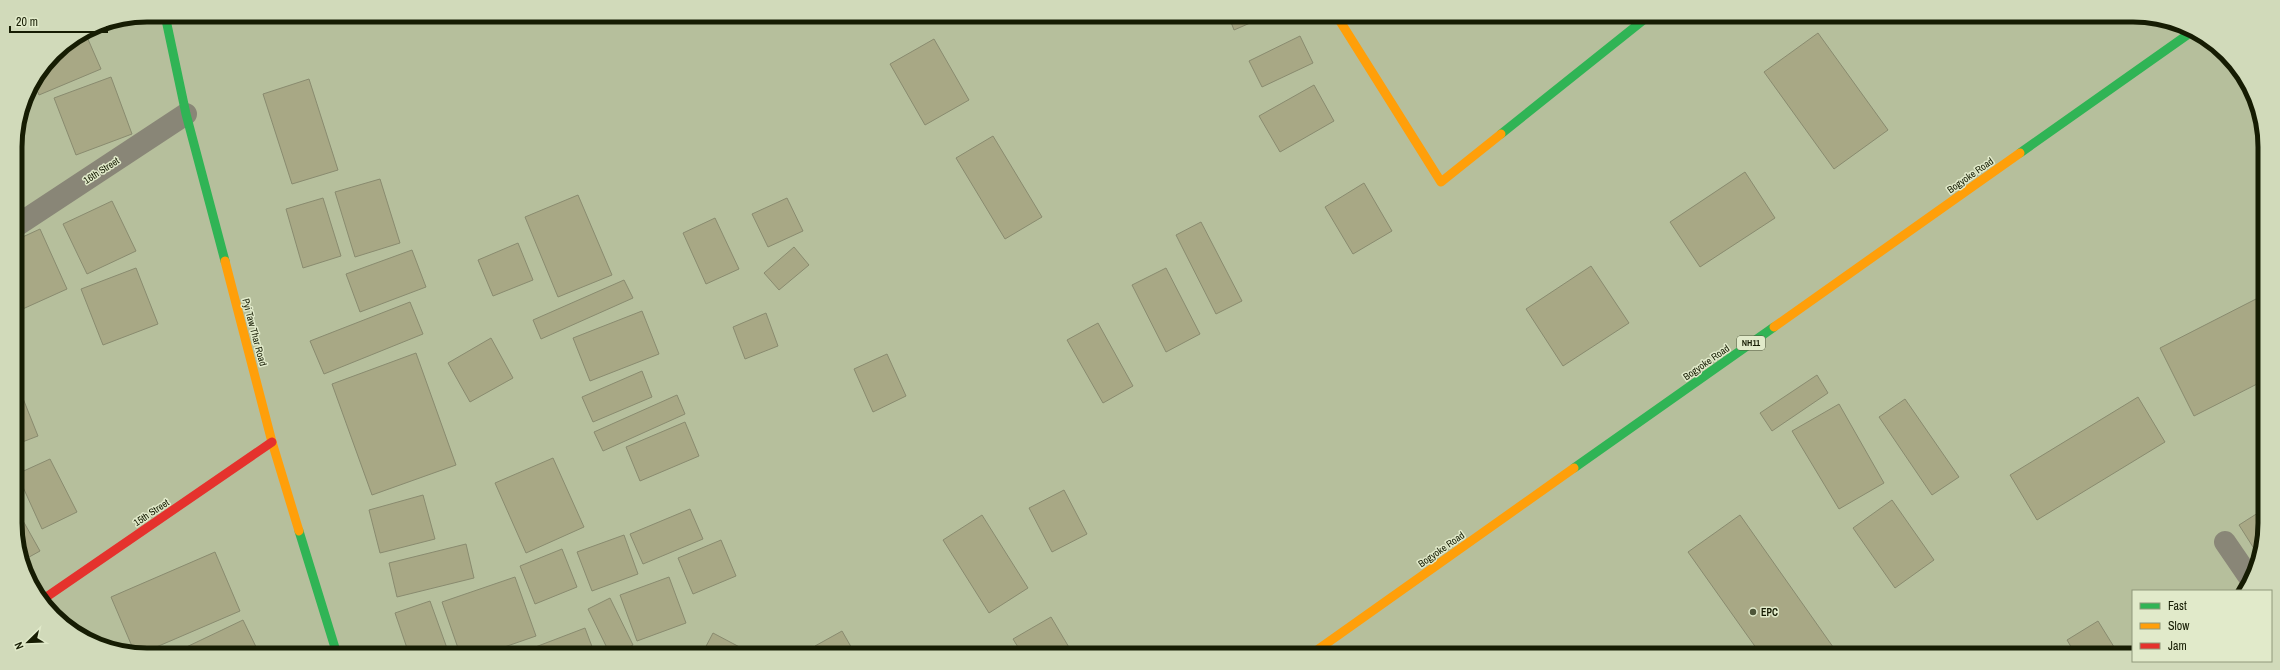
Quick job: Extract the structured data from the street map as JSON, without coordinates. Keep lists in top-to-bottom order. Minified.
{"streets":{"main road":["Bogyoke Road","Pyi Taw Thar Road","NH11","15th Street"],"street":["16th Street"]},"crossings":[["16th Street","Pyi Taw Thar Road"],["Pyi Taw Thar Road","15th Street"]],"places":["EPC"],"legend":["Fast","Slow","Jam"],"scale_bar":"20 m","north":"bottom left"}
